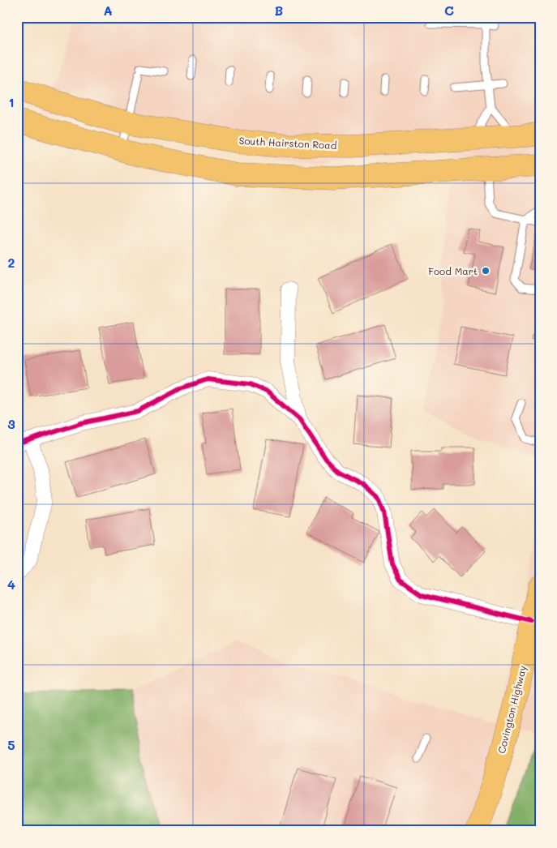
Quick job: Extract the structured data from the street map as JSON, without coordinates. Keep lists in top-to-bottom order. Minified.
{"streets":{"main road":["South Hairston Road","Covington Highway"]},"places":["Food Mart"],"grid":{"columns":["A","B","C"],"rows":["1","2","3","4","5"]}}
